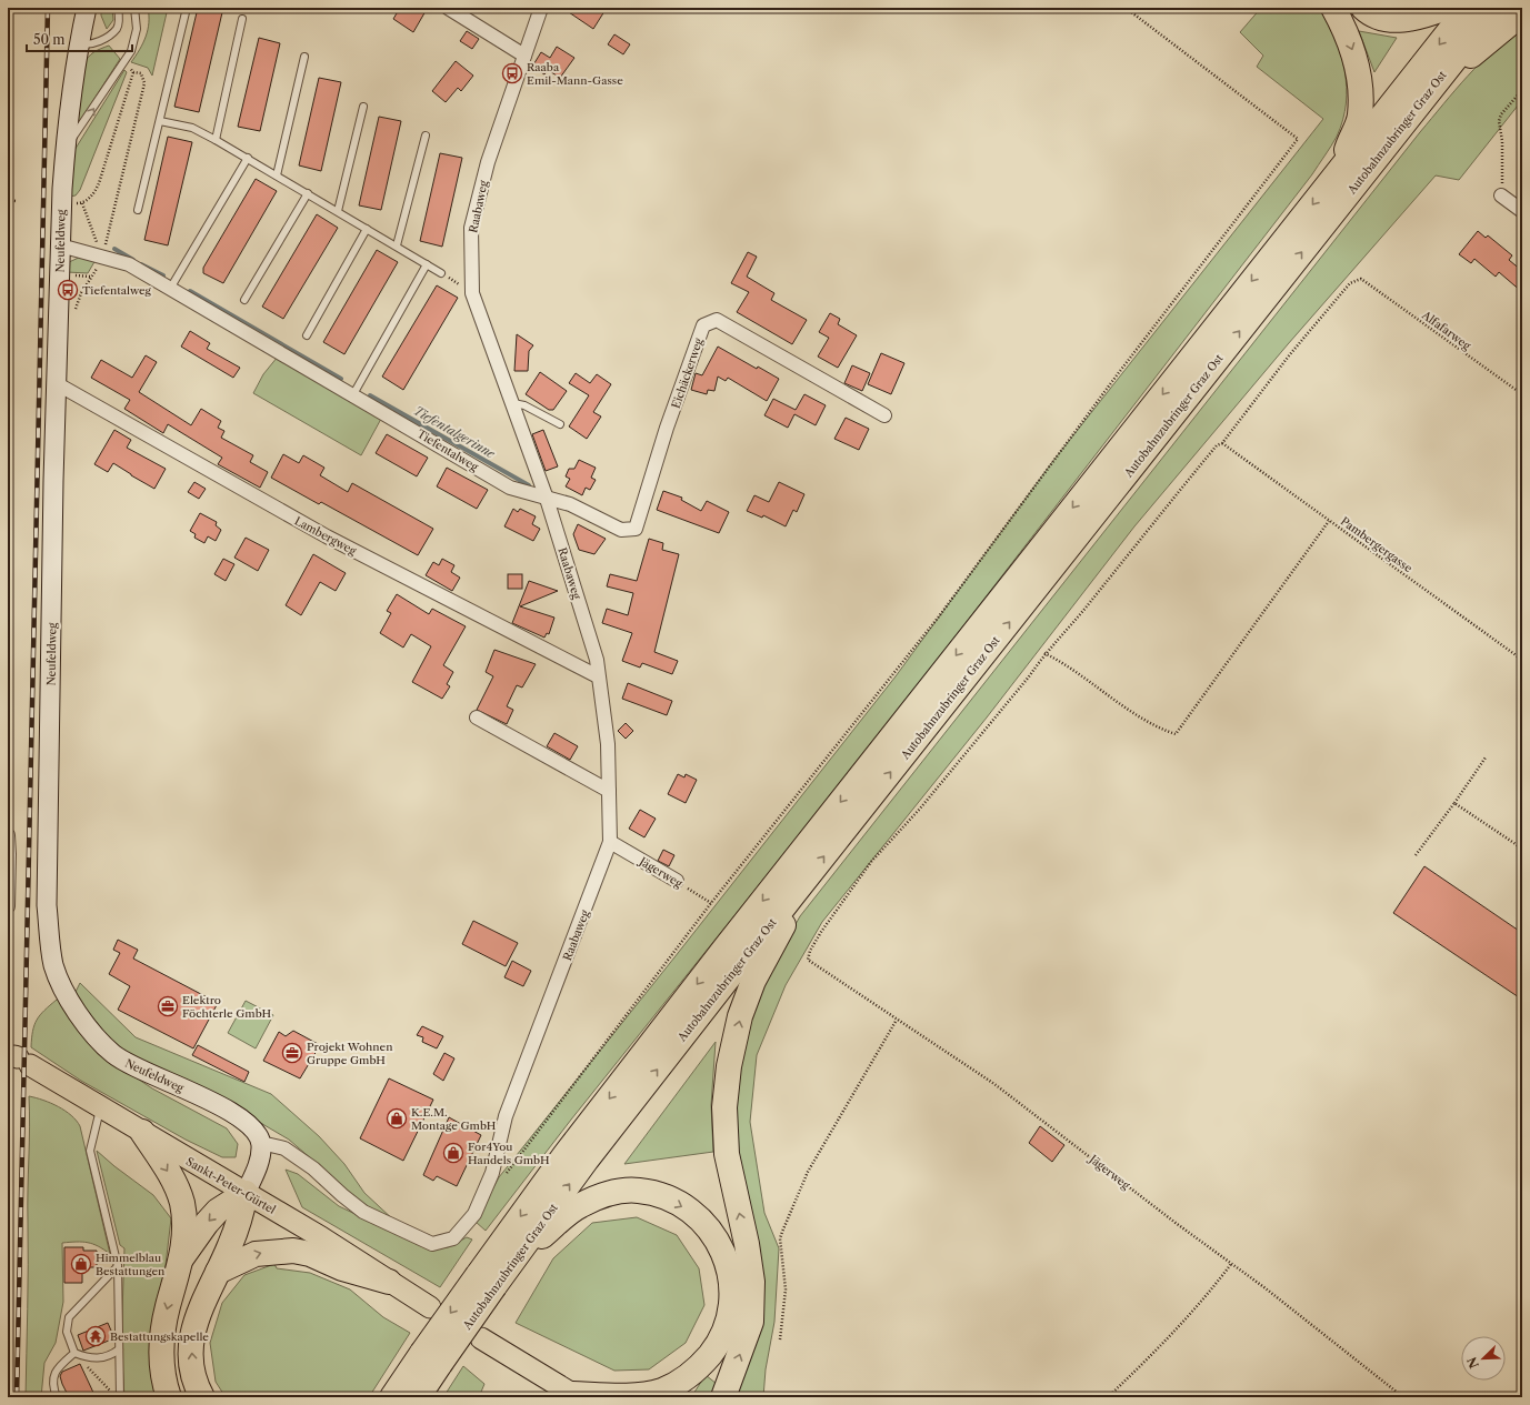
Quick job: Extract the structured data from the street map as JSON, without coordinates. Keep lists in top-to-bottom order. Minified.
{"streets":{"highway":["Autobahnzubringer Graz Ost"],"main road":["Sankt-Peter-Gürtel"],"street":["Raabaweg","Neufeldweg","Eichäckerweg","Tiefentalweg","Lambergweg","Jägerweg"],"path":["Alfafarweg","Pambergergasse"]},"crossings":[["Raabaweg","Neufeldweg"],["Raabaweg","Eichäckerweg"],["Raabaweg","Tiefentalweg"],["Raabaweg","Lambergweg"],["Raabaweg","Jägerweg"],["Neufeldweg","Tiefentalweg"],["Neufeldweg","Lambergweg"],["Alfafarweg","Pambergergasse"],["Eichäckerweg","Tiefentalweg"]],"water":["Tiefentalgerinne"],"places":{"bus stop":["Raaba Emil-Mann-Gasse","Tiefentalweg"],"office":["Elektro Föchterle GmbH","Projekt Wohnen Gruppe GmbH"],"shop":["K.E.M. Montage GmbH","For4You Handels GmbH","Himmelblau Bestattungen"],"temple":["Bestattungskapelle"]},"scale_bar":"50 m","north":"bottom left"}
